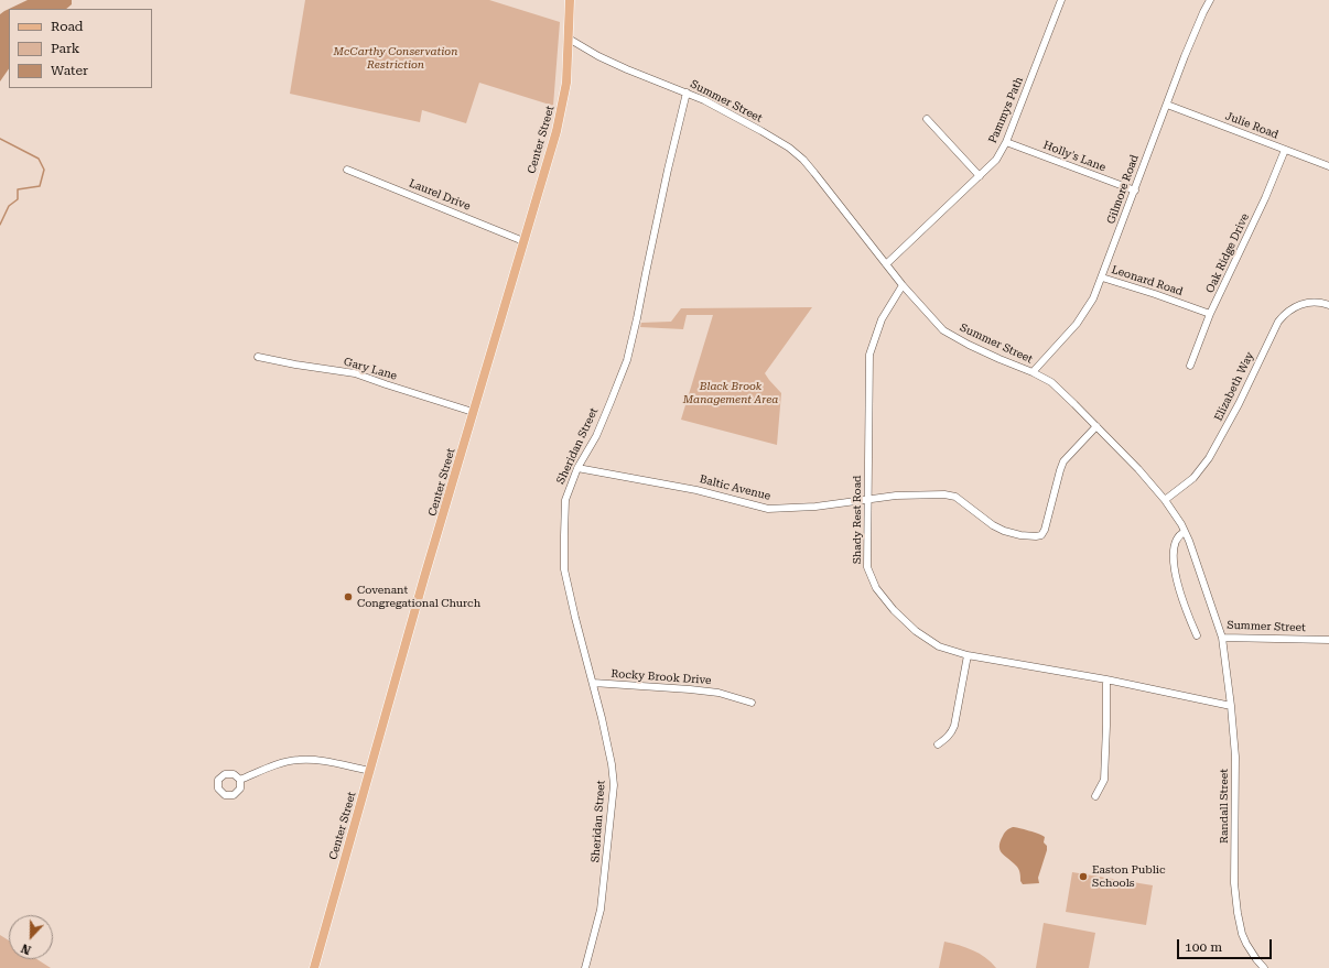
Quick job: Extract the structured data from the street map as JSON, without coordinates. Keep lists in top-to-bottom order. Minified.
{"streets":{"main road":["Center Street"],"street":["Summer Street","Pammys Path","Julie Road","Holly's Lane","Gilmore Road","Laurel Drive","Oak Ridge Drive","Leonard Road","Gary Lane","Elizabeth Way","Sheridan Street","Baltic Avenue","Shady Rest Road","Rocky Brook Drive","Randall Street"]},"crossings":[["Summer Street","Pammys Path"],["Summer Street","Center Street"],["Summer Street","Gilmore Road"],["Summer Street","Elizabeth Way"],["Summer Street","Sheridan Street"],["Summer Street","Baltic Avenue"],["Summer Street","Shady Rest Road"],["Summer Street","Randall Street"],["Pammys Path","Holly's Lane"],["Julie Road","Gilmore Road"],["Julie Road","Oak Ridge Drive"],["Center Street","Laurel Drive"],["Center Street","Gary Lane"],["Holly's Lane","Gilmore Road"],["Gilmore Road","Leonard Road"],["Oak Ridge Drive","Leonard Road"],["Sheridan Street","Baltic Avenue"],["Sheridan Street","Rocky Brook Drive"],["Baltic Avenue","Shady Rest Road"],["Shady Rest Road","Randall Street"]],"parks":["McCarthy Conservation Restriction","Black Brook Management Area"],"places":["Covenant Congregational Church","Easton Public Schools"],"legend":["Road","Park","Water"],"scale_bar":"100 m","north":"bottom"}
